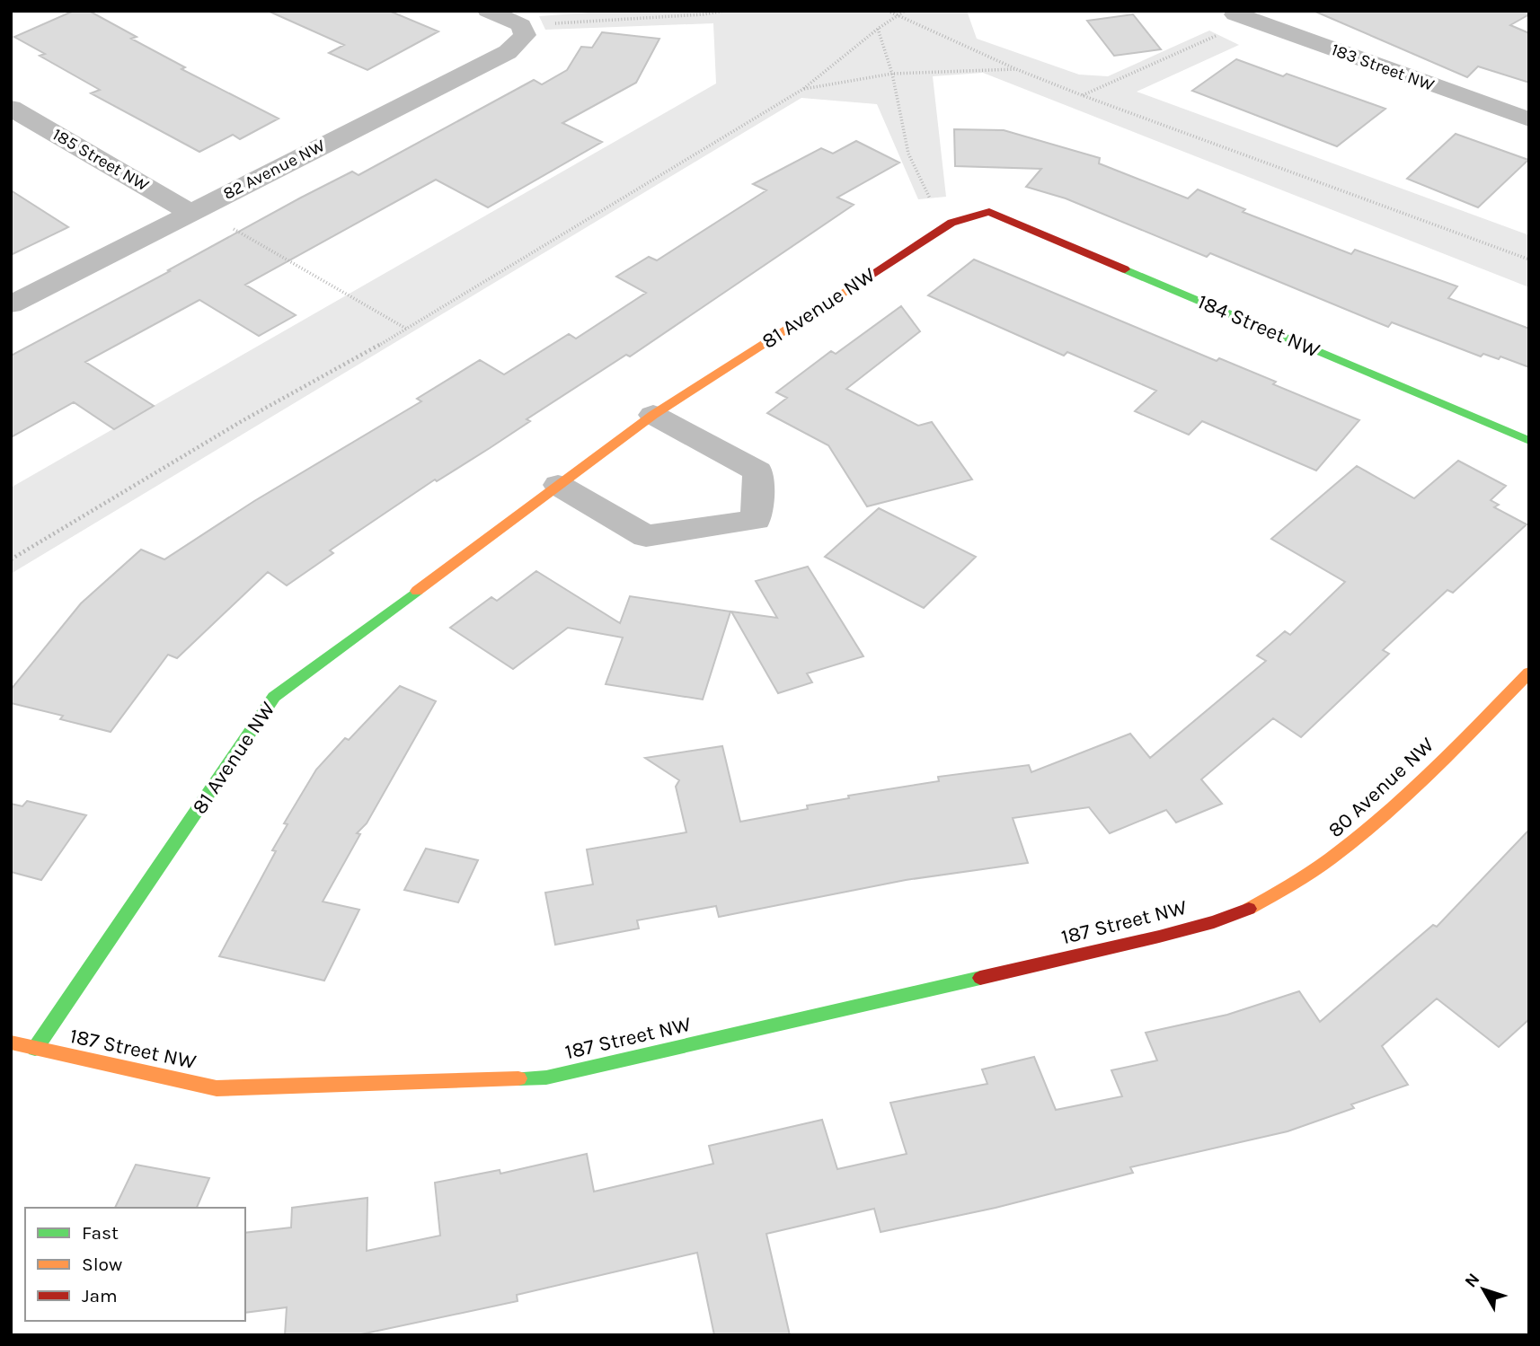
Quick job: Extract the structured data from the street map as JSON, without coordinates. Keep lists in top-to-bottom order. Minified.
{"streets":{"street":["183 Street NW","185 Street NW","82 Avenue NW","81 Avenue NW","184 Street NW","80 Avenue NW","187 Street NW"]},"crossings":[["185 Street NW","82 Avenue NW"],["81 Avenue NW","184 Street NW"],["81 Avenue NW","187 Street NW"],["80 Avenue NW","187 Street NW"]],"legend":["Fast","Slow","Jam"],"north":"top left"}
